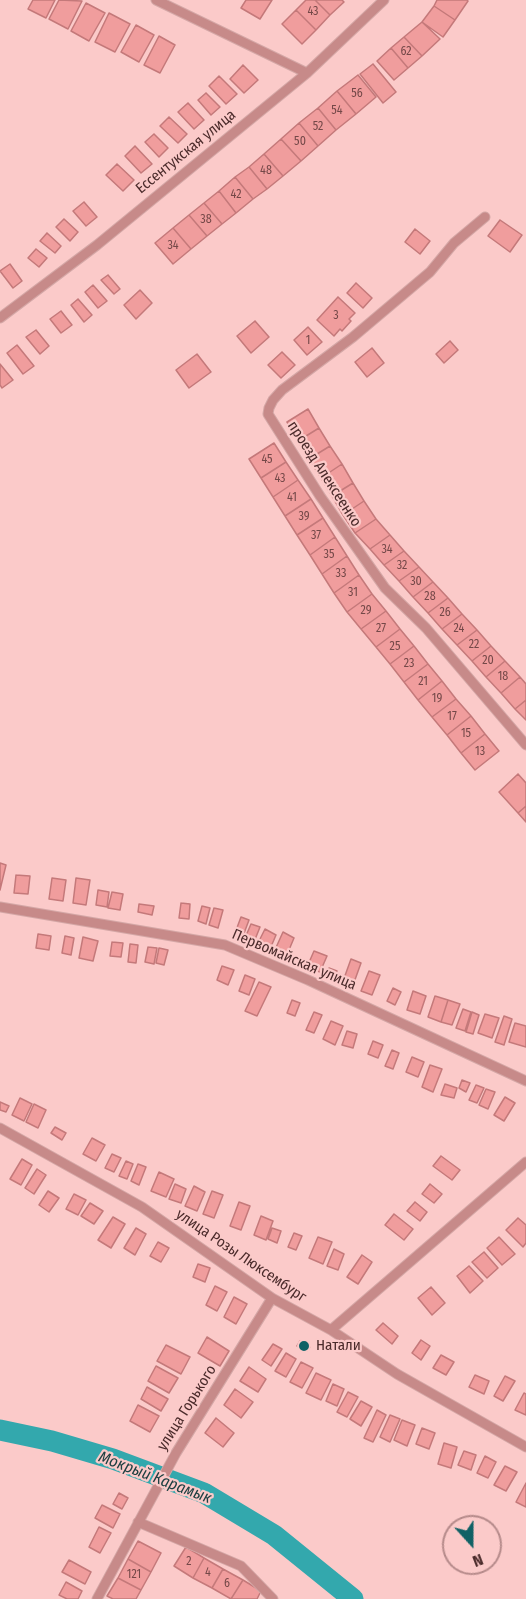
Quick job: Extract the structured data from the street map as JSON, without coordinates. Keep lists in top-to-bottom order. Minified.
{"streets":{"street":["Ессентукская улица","проезд Алексеенко","Первомайская улица","улица Розы Люксембург","улица Горького"]},"crossings":[["улица Розы Люксембург","улица Горького"]],"water":["Мокрый Карамык"],"places":["Натали"],"house_numbers":["43","62","56","54","52","50","48","42","38","34","3","1","45","43","41","39","37","34","35","32","33","30","31","28","29","26","27","24","22","25","20","23","18","21","19","17","15","13","2","4","121","6"],"north":"bottom"}
